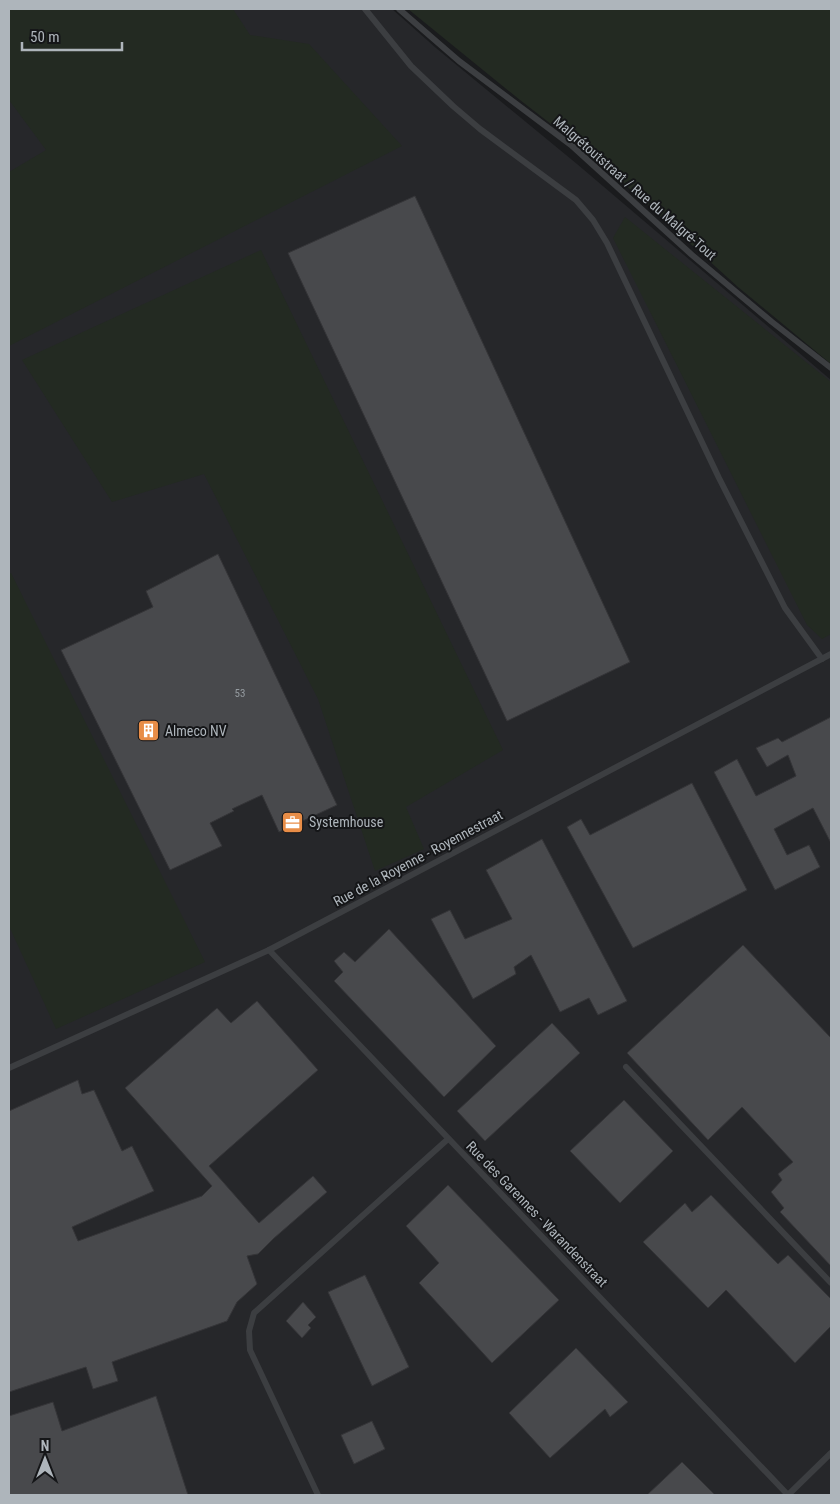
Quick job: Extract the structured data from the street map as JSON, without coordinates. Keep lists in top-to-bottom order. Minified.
{"streets":{"lane":["Malgrétoutstraat / Rue du Malgré-Tout","Rue de la Royenne - Royennestraat","Rue des Garennes - Warandenstraat"]},"crossings":[["Rue de la Royenne - Royennestraat","Rue des Garennes - Warandenstraat"]],"places":{"building":["Almeco NV"],"office":["Systemhouse"]},"house_numbers":["53"],"scale_bar":"50 m","north":"top"}
